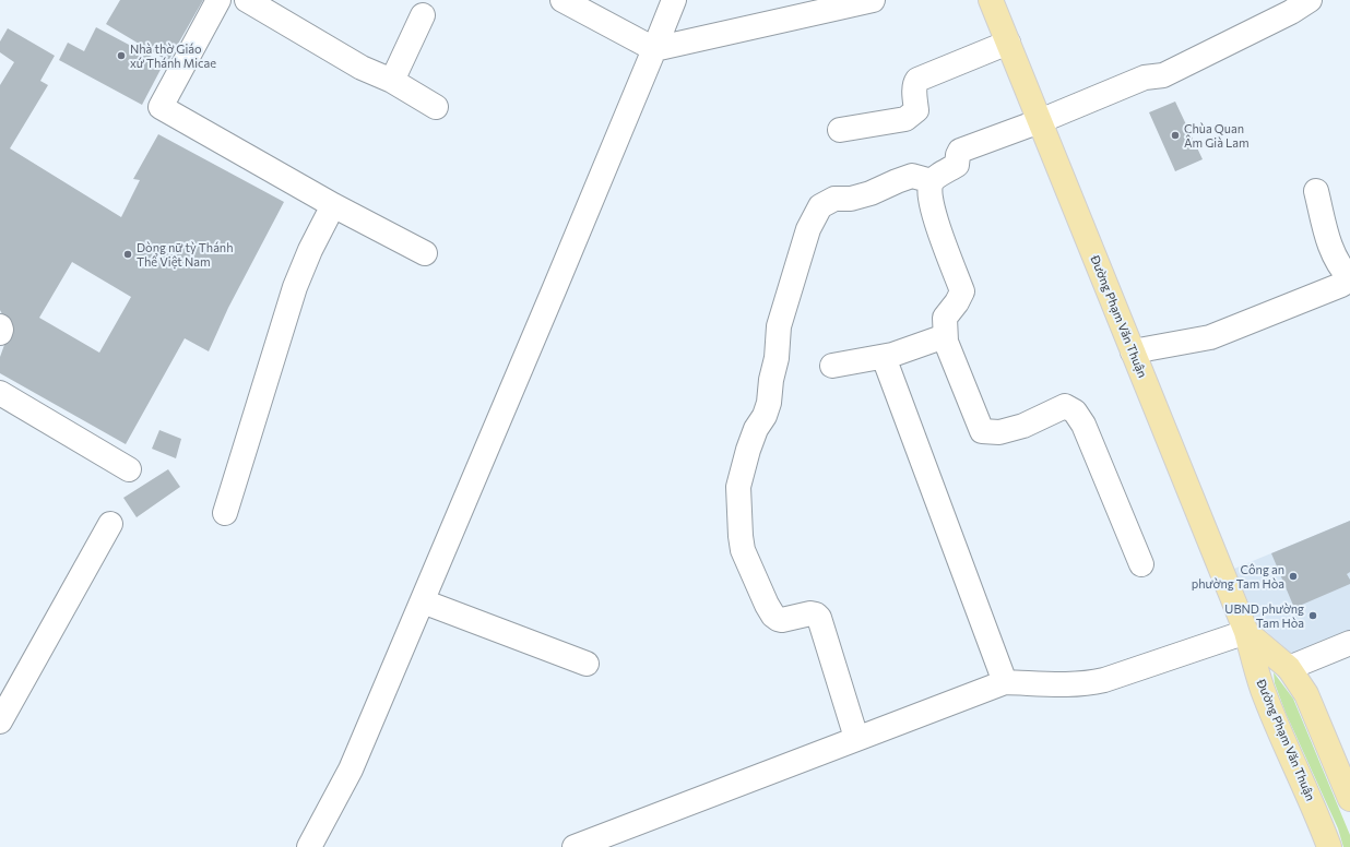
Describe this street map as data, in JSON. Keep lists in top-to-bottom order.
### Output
{
  "streets": {
    "main road": ["Đường Phạm Văn Thuận"]
  },
  "places": [
    "Nhà thờ Giáo xứ Thánh Micae",
    "Chùa Quan Âm Già Lam",
    "Dòng nữ tỳ Thánh Thể Việt Nam",
    "Công an phường Tam Hòa",
    "UBND phường Tam Hòa"
  ]
}
